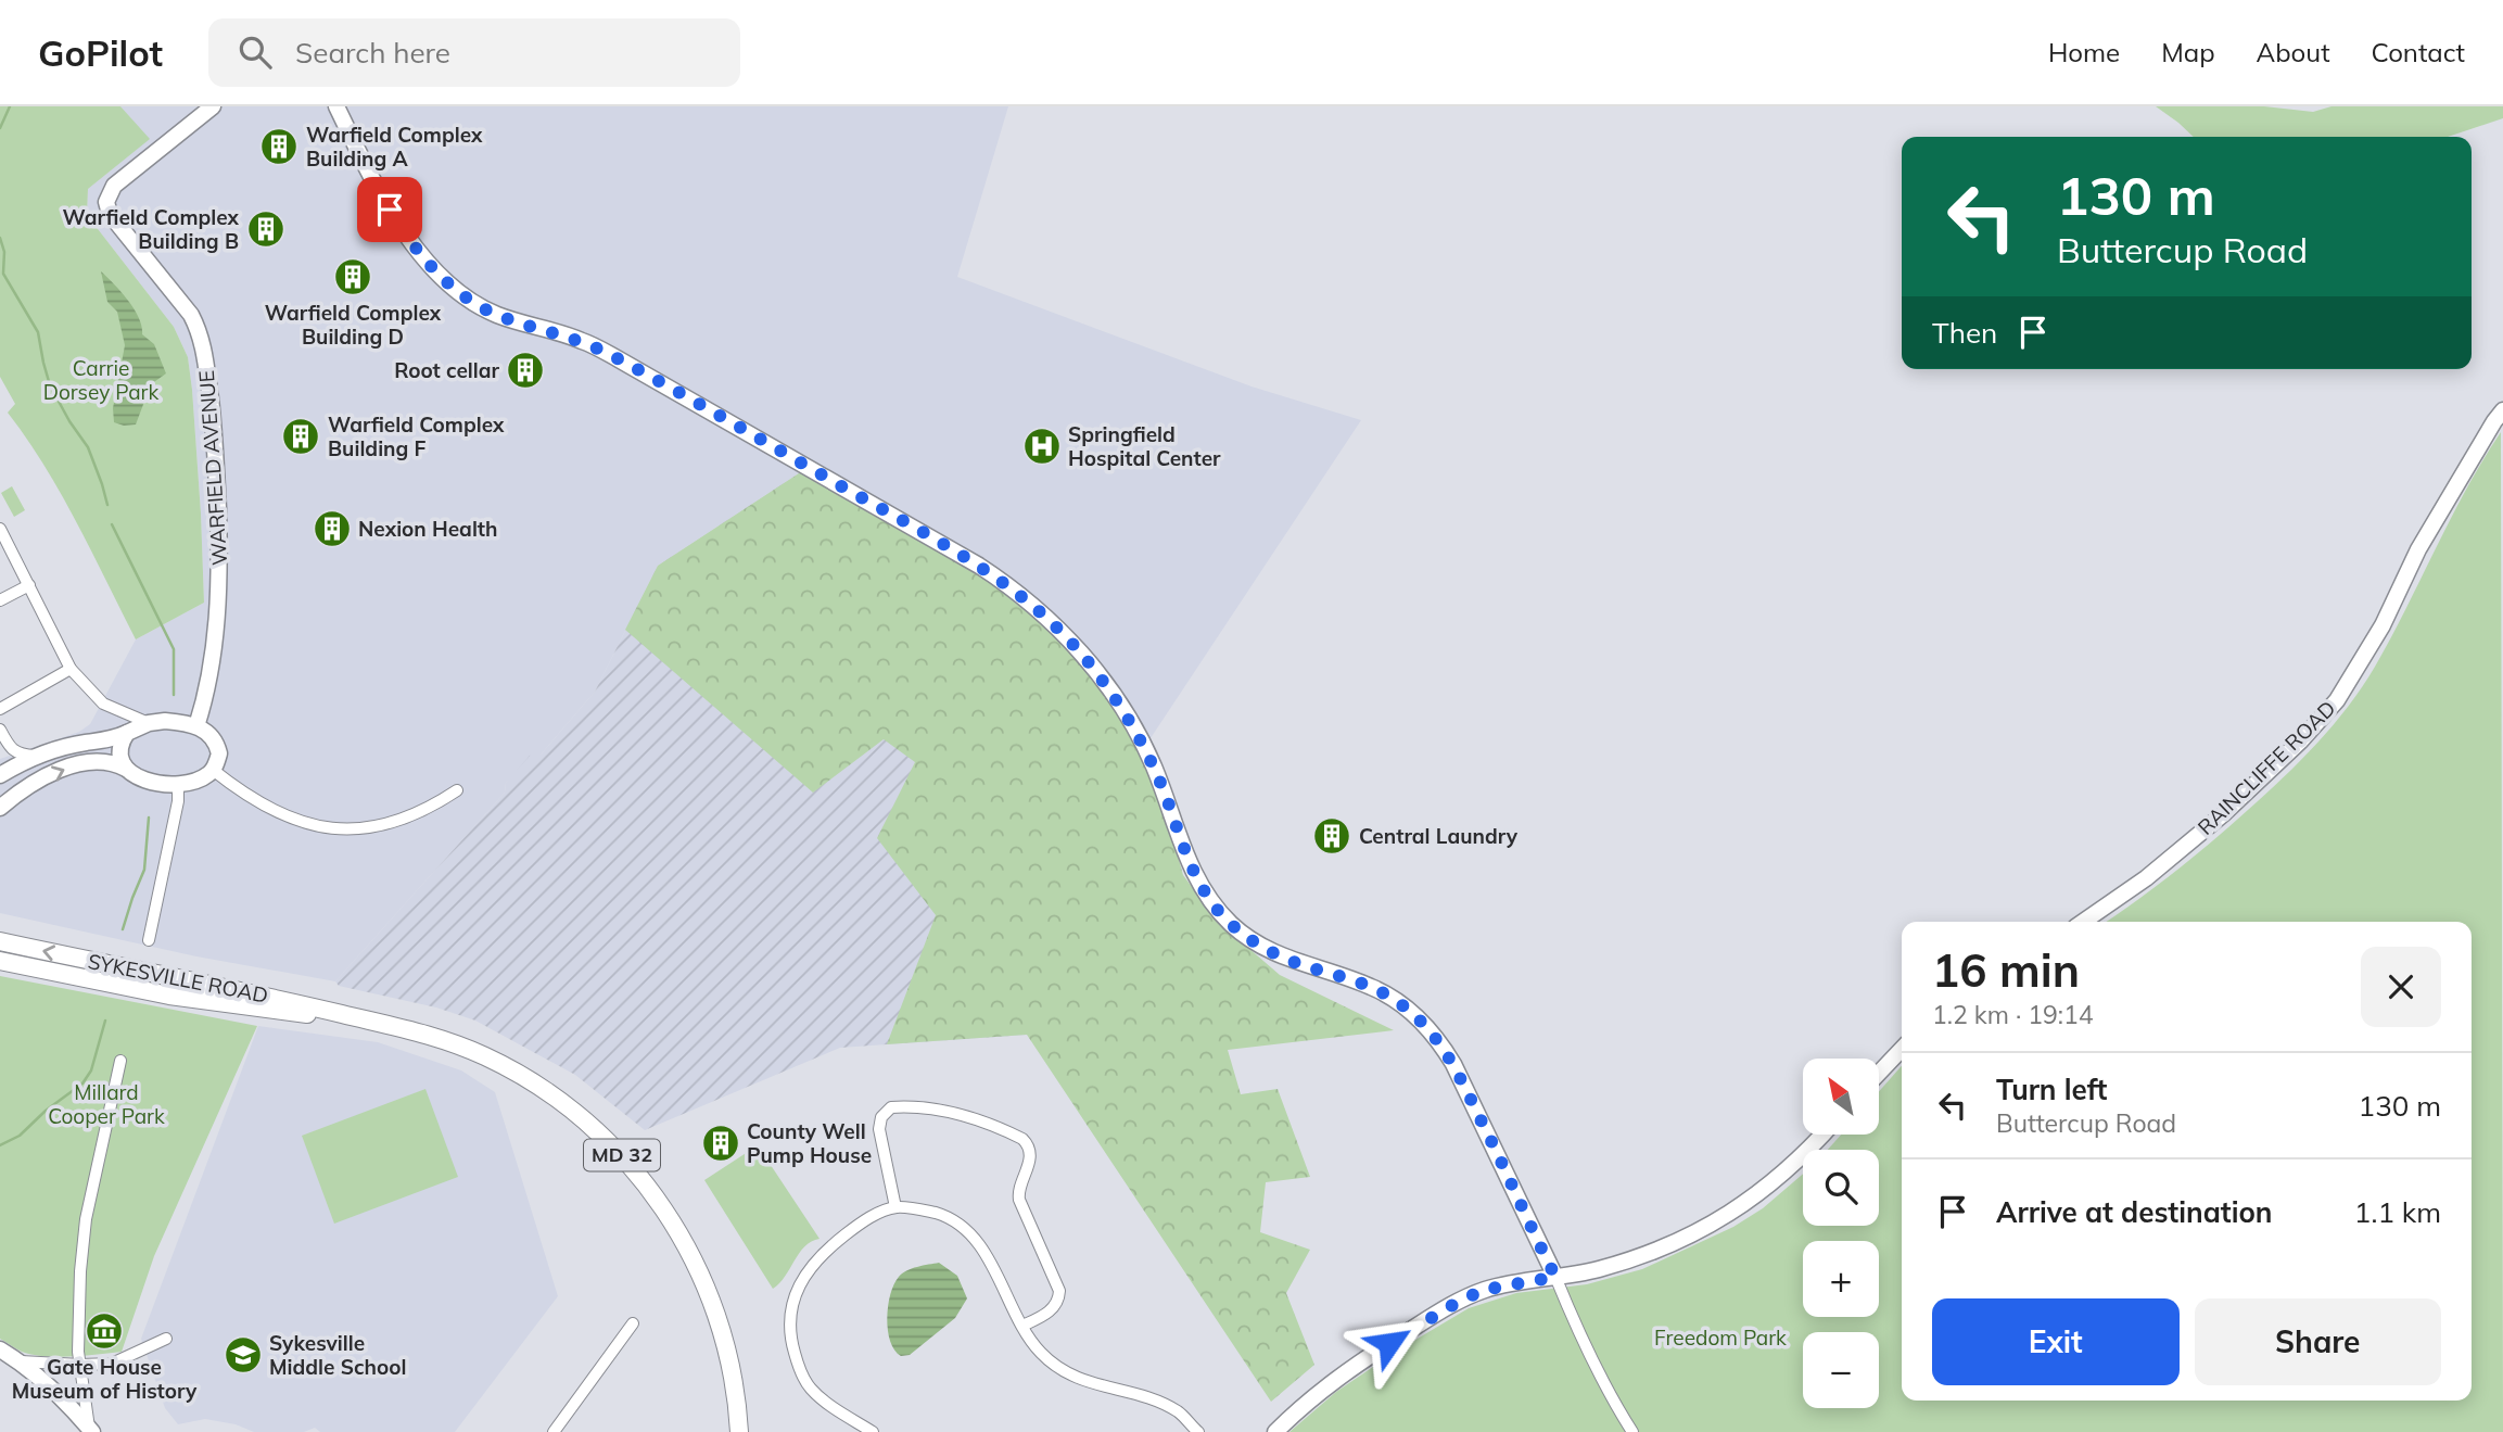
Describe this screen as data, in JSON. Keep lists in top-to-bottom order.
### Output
{
  "streets": {
    "main road": ["SYKESVILLE ROAD", "MD 32"],
    "street": ["WARFIELD AVENUE", "RAINCLIFFE ROAD"]
  },
  "parks": ["Carrie Dorsey Park", "Millard Cooper Park", "Freedom Park"],
  "places": {
    "building": [
      "Warfield Complex Building A",
      "Warfield Complex Building B",
      "Warfield Complex Building D",
      "Root cellar",
      "Warfield Complex Building F",
      "Nexion Health",
      "Central Laundry",
      "County Well Pump House"
    ],
    "hospital": ["Springfield Hospital Center"],
    "museum": ["Gate House Museum of History"],
    "school or university": ["Sykesville Middle School"]
  },
  "north": "top left",
  "page": {
    "header": "GoPilot",
    "search": "Search here",
    "nav": [
      "Home",
      "Map",
      "About",
      "Contact"
    ],
    "turn": ["130 m", "Buttercup Road"],
    "then": "Then",
    "heading": ["16 min", "1.2 km · 19:14"],
    "list": [
      {
        "name": "Turn left",
        "note": "Buttercup Road",
        "value": "130 m"
      },
      {
        "name": "Arrive at destination",
        "value": "1.1 km"
      }
    ],
    "map_buttons": ["+", "−"],
    "buttons": ["Exit", "Share"]
  }
}
